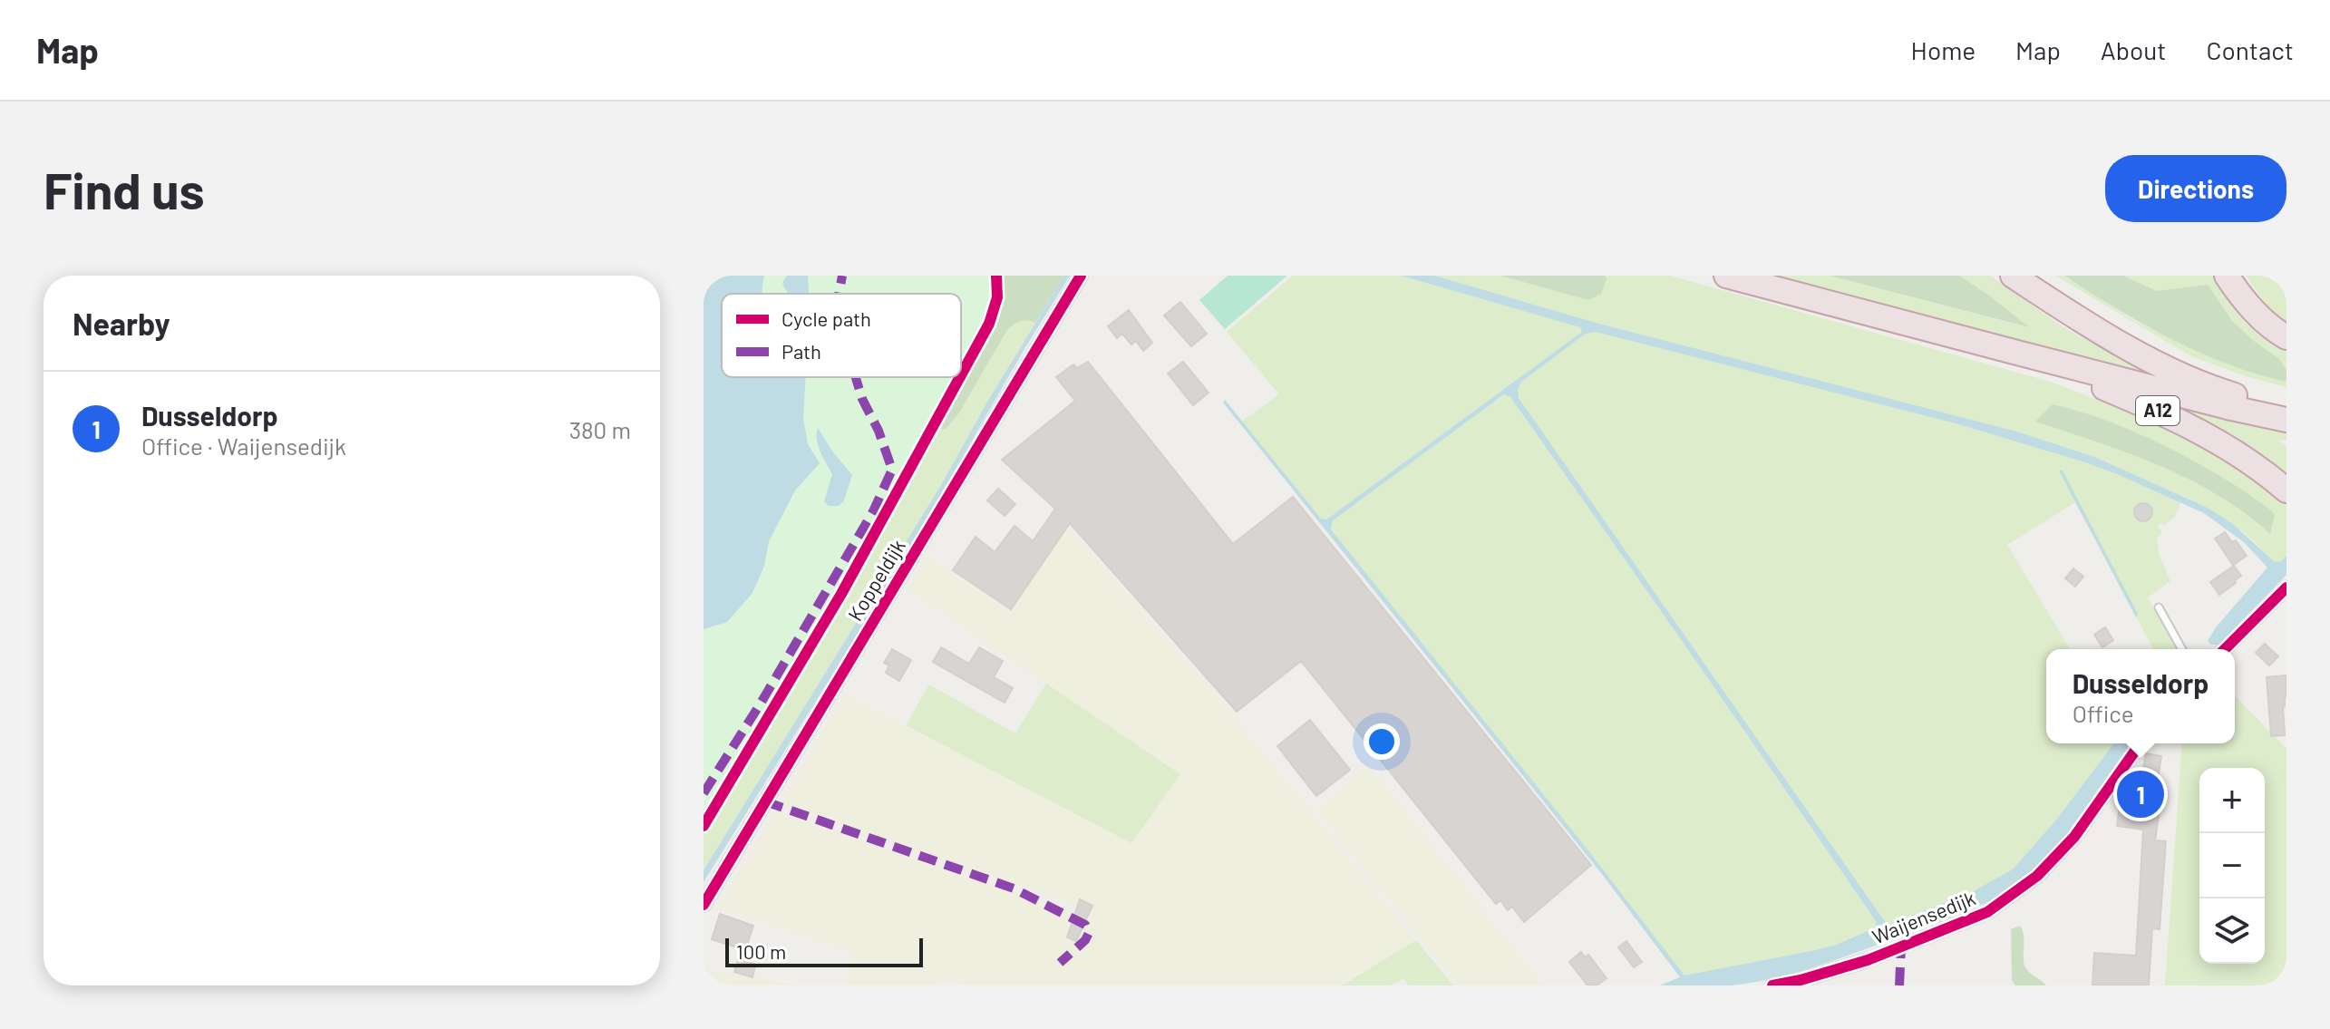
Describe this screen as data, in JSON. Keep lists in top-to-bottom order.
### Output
{
  "streets": {
    "highway": ["A12"],
    "street": ["Koppeldijk", "Waijensedijk"]
  },
  "legend": ["Cycle path", "Path"],
  "scale_bar": "100 m",
  "page": {
    "header": "Map",
    "nav": [
      "Home",
      "Map",
      "About",
      "Contact"
    ],
    "buttons": "Directions",
    "title": "Find us",
    "heading": "Nearby",
    "list": [
      {
        "mark": "1",
        "name": "Dusseldorp",
        "note": "Office · Waijensedijk",
        "value": "380 m"
      }
    ],
    "popup": ["Dusseldorp", "Office"],
    "pins": "1",
    "map_buttons": ["+", "−"],
    "scale": "100 m"
  }
}
